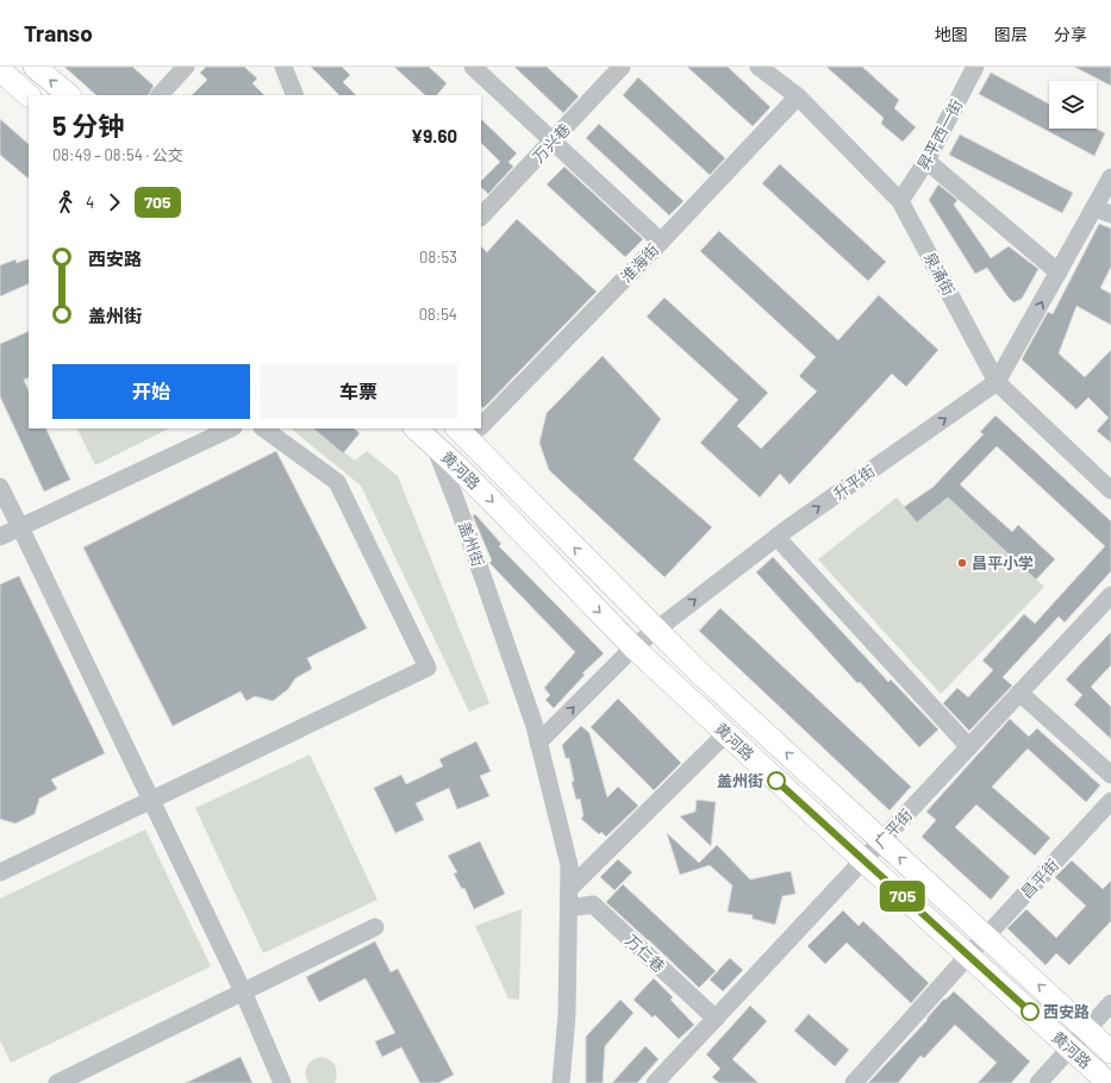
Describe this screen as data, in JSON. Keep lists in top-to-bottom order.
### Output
{
  "streets": {
    "main road": ["黄河路"],
    "street": [
      "昇平西一街",
      "万兴巷",
      "淮海街",
      "泉涌街",
      "升平街",
      "盖州街",
      "广平街",
      "昌平街",
      "万仁巷"
    ]
  },
  "crossings": [
    ["昇平西一街", "泉涌街"],
    ["淮海街", "泉涌街"],
    ["泉涌街", "升平街"],
    ["黄河路", "升平街"],
    ["黄河路", "盖州街"],
    ["黄河路", "广平街"],
    ["黄河路", "昌平街"],
    ["升平街", "盖州街"],
    ["盖州街", "万仁巷"],
    ["广平街", "万仁巷"]
  ],
  "one_way": ["升平街"],
  "places": ["昌平小学", "盖州街", "西安路"],
  "lines": ["bus line 705"],
  "page": {
    "header": "Transo",
    "nav": ["地图", "图层", "分享"],
    "on_map": "705",
    "heading": ["5 分钟", "08:49 – 08:54 · 公交", "¥9.60"],
    "legs": ["4", "705"],
    "list": [
      {
        "name": "西安路",
        "value": "08:53"
      },
      {
        "name": "盖州街",
        "value": "08:54"
      }
    ],
    "buttons": ["开始", "车票"]
  }
}
